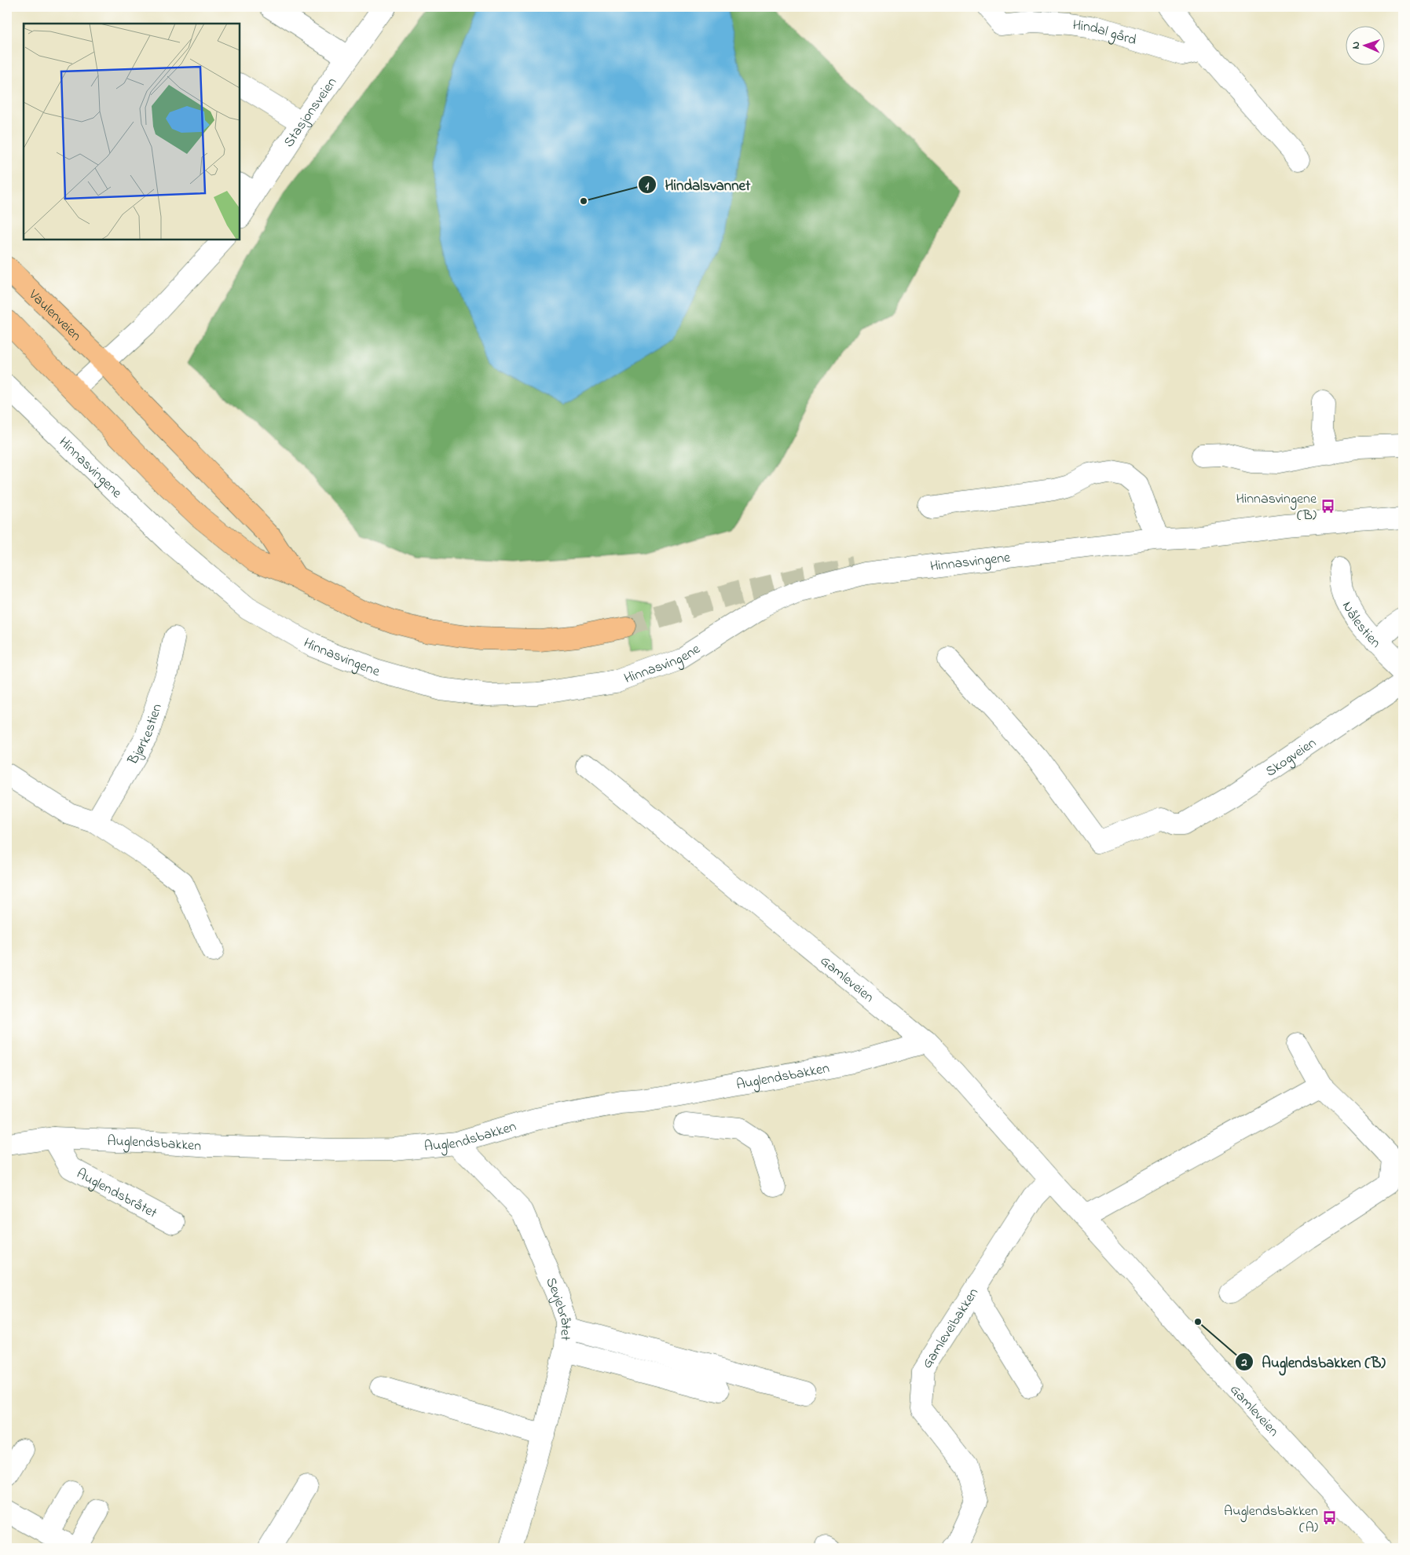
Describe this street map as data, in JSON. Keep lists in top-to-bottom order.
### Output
{
  "streets": {
    "main road": ["Vaulenveien"],
    "street": [
      "Hindal gård",
      "Stasjonsveien",
      "Hinnasvingene",
      "Nålestien",
      "Bjørkestien",
      "Skogveien",
      "Gamleveien",
      "Auglendsbakken",
      "Auglendsbråtet",
      "Sevjebråtet",
      "Gamleveibakken"
    ]
  },
  "crossings": [
    ["Gamleveien", "Auglendsbakken"],
    ["Gamleveien", "Gamleveibakken"],
    ["Auglendsbakken", "Auglendsbråtet"],
    ["Auglendsbakken", "Sevjebråtet"]
  ],
  "places": {
    "other": ["Hindalsvannet", "Auglendsbakken (B)"],
    "bus stop": ["Hinnasvingene (B)", "Auglendsbakken (A)"]
  },
  "north": "left"
}
